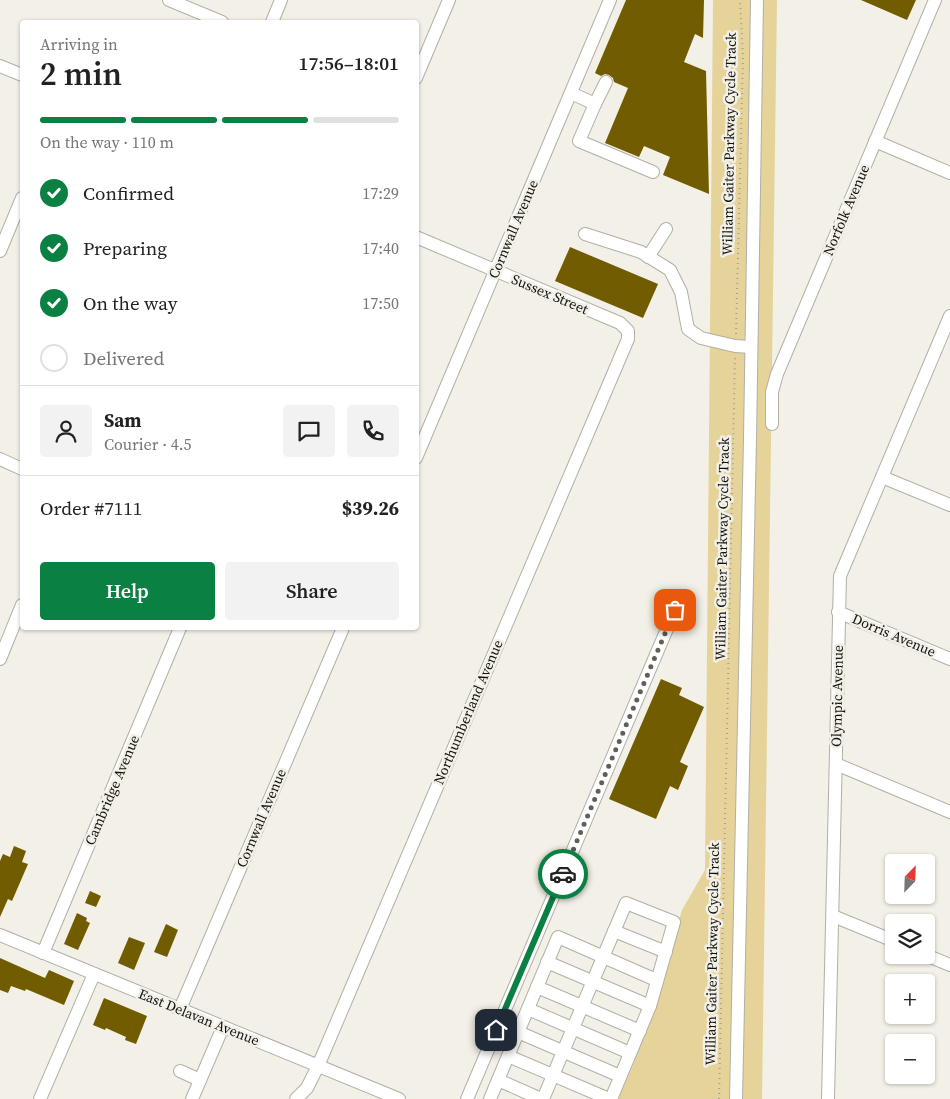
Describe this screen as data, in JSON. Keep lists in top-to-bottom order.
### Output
{
  "streets": {
    "street": [
      "Norfolk Avenue",
      "Cornwall Avenue",
      "Sussex Street",
      "Dorris Avenue",
      "Olympic Avenue",
      "Northumberland Avenue",
      "Cambridge Avenue",
      "East Delavan Avenue"
    ],
    "path": ["William Gaiter Parkway Cycle Track"]
  },
  "crossings": [
    ["Cornwall Avenue", "Sussex Street"],
    ["Cornwall Avenue", "East Delavan Avenue"],
    ["Sussex Street", "Northumberland Avenue"],
    ["Dorris Avenue", "Olympic Avenue"],
    ["Northumberland Avenue", "East Delavan Avenue"],
    ["Cambridge Avenue", "East Delavan Avenue"]
  ],
  "north": "top right",
  "page": {
    "heading": ["2 min", "Arriving in", "17:56–18:01"],
    "panel": [
      "Sam",
      "Courier · 4.5",
      "Order #7111",
      "$39.26"
    ],
    "bar": "On the way · 110 m",
    "list": [
      ["Confirmed", "17:29"],
      ["Preparing", "17:40"],
      ["On the way", "17:50"],
      "Delivered"
    ],
    "buttons": ["Help", "Share"],
    "map_buttons": ["+", "−"]
  }
}
